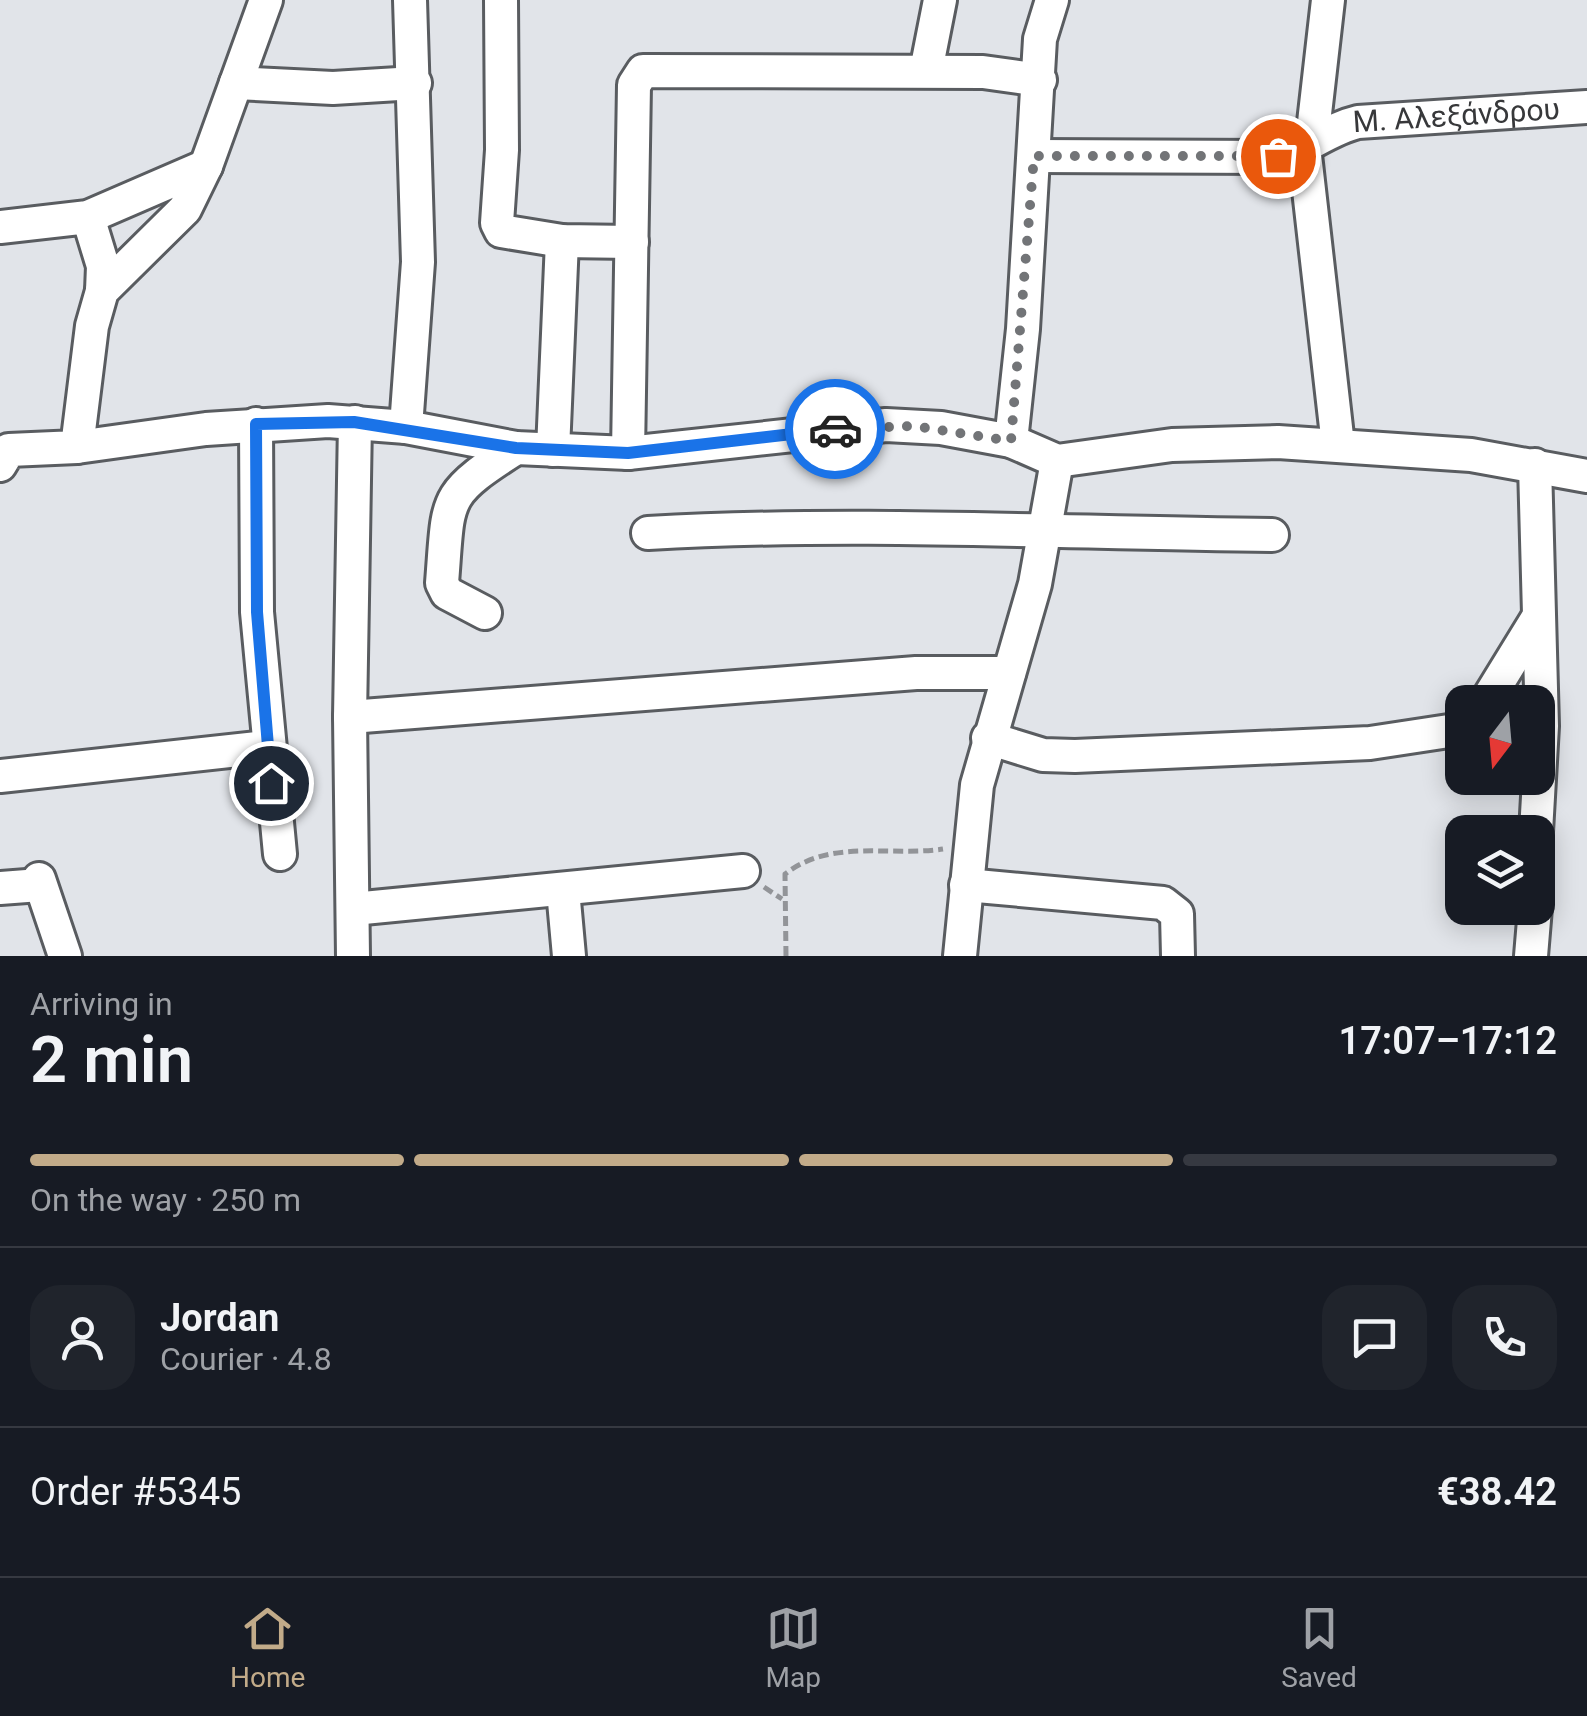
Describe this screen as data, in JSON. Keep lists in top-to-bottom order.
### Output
{
  "streets": {
    "street": ["Μ. Αλεξάνδρου"]
  },
  "north": "bottom",
  "page": {
    "heading": ["2 min", "Arriving in", "17:07–17:12"],
    "panel": [
      "Jordan",
      "Courier · 4.8",
      "Order #5345",
      "€38.42"
    ],
    "bar": "On the way · 250 m",
    "tabs": ["Home", "Map", "Saved"]
  }
}
